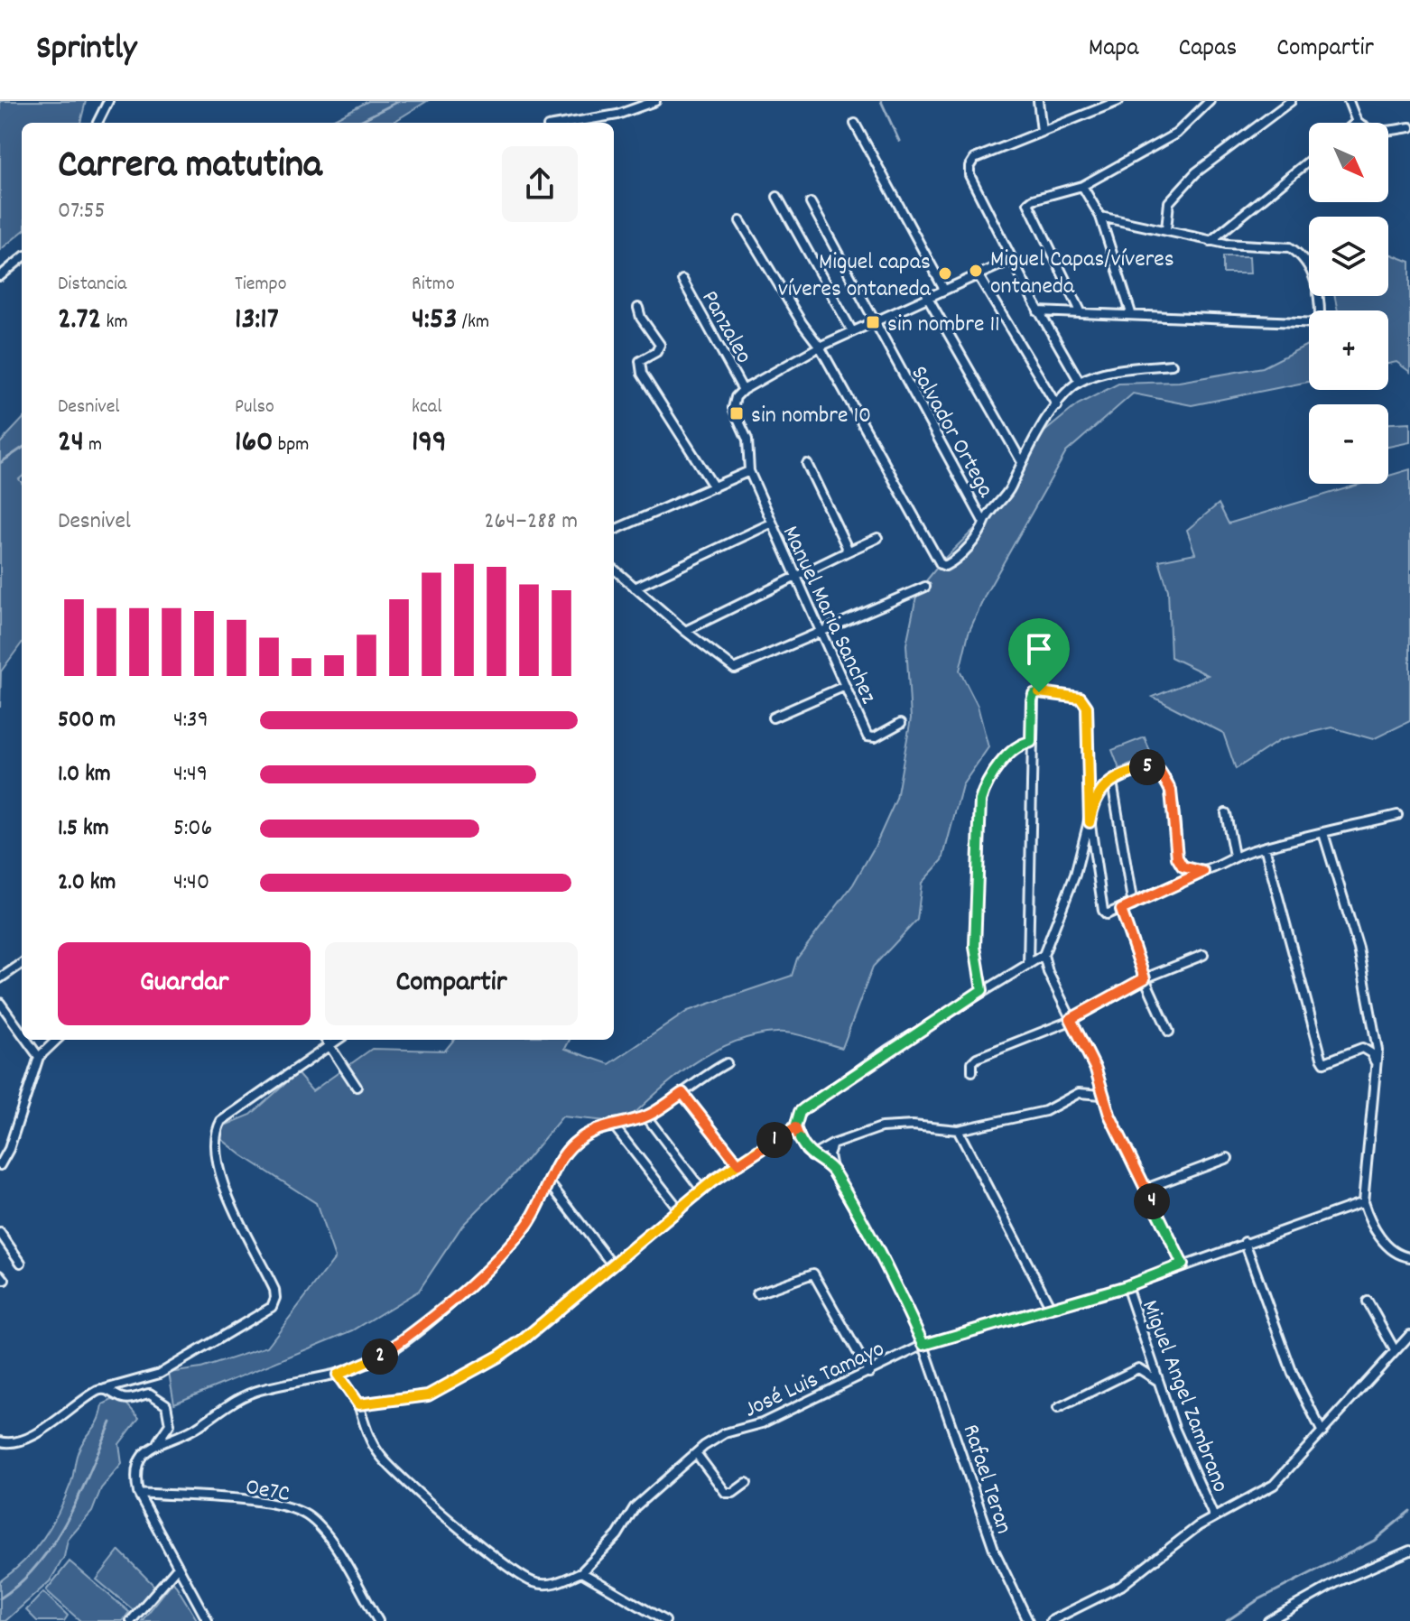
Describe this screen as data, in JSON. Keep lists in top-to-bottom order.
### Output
{
  "streets": {
    "street": [
      "Panzaleo",
      "Salvador Ortega",
      "Manuel Maria Sanchez",
      "José Luis Tamayo",
      "Miguel Angel Zambrano",
      "Rafael Teran",
      "Oe7C"
    ]
  },
  "crossings": [
    ["Panzaleo", "Manuel Maria Sanchez"],
    ["José Luis Tamayo", "Miguel Angel Zambrano"],
    ["José Luis Tamayo", "Rafael Teran"]
  ],
  "places": {
    "other": ["Miguel Capas/víveres ontaneda", "Miguel capas víveres ontaneda"],
    "transit": ["sin nombre 11", "sin nombre 10"]
  },
  "north": "bottom right",
  "page": {
    "header": "Sprintly",
    "nav": ["Mapa", "Capas", "Compartir"],
    "map_buttons": ["+", "−"],
    "heading": ["Carrera matutina", "07:55"],
    "stats": [
      ["Distancia", "2.72 km"],
      ["Tiempo", "13:17"],
      ["Ritmo", "4:53 /km"],
      ["Desnivel", "24 m"],
      ["Pulso", "160 bpm"],
      ["kcal", "199"]
    ],
    "chart": ["Desnivel", "264–288 m"],
    "list": [
      {
        "name": "500 m",
        "note": "4:39"
      },
      {
        "name": "1.0 km",
        "note": "4:49"
      },
      {
        "name": "1.5 km",
        "note": "5:06"
      },
      {
        "name": "2.0 km",
        "note": "4:40"
      }
    ],
    "pins": [
      "5",
      "1",
      "4",
      "2"
    ],
    "buttons": ["Guardar", "Compartir"]
  }
}
